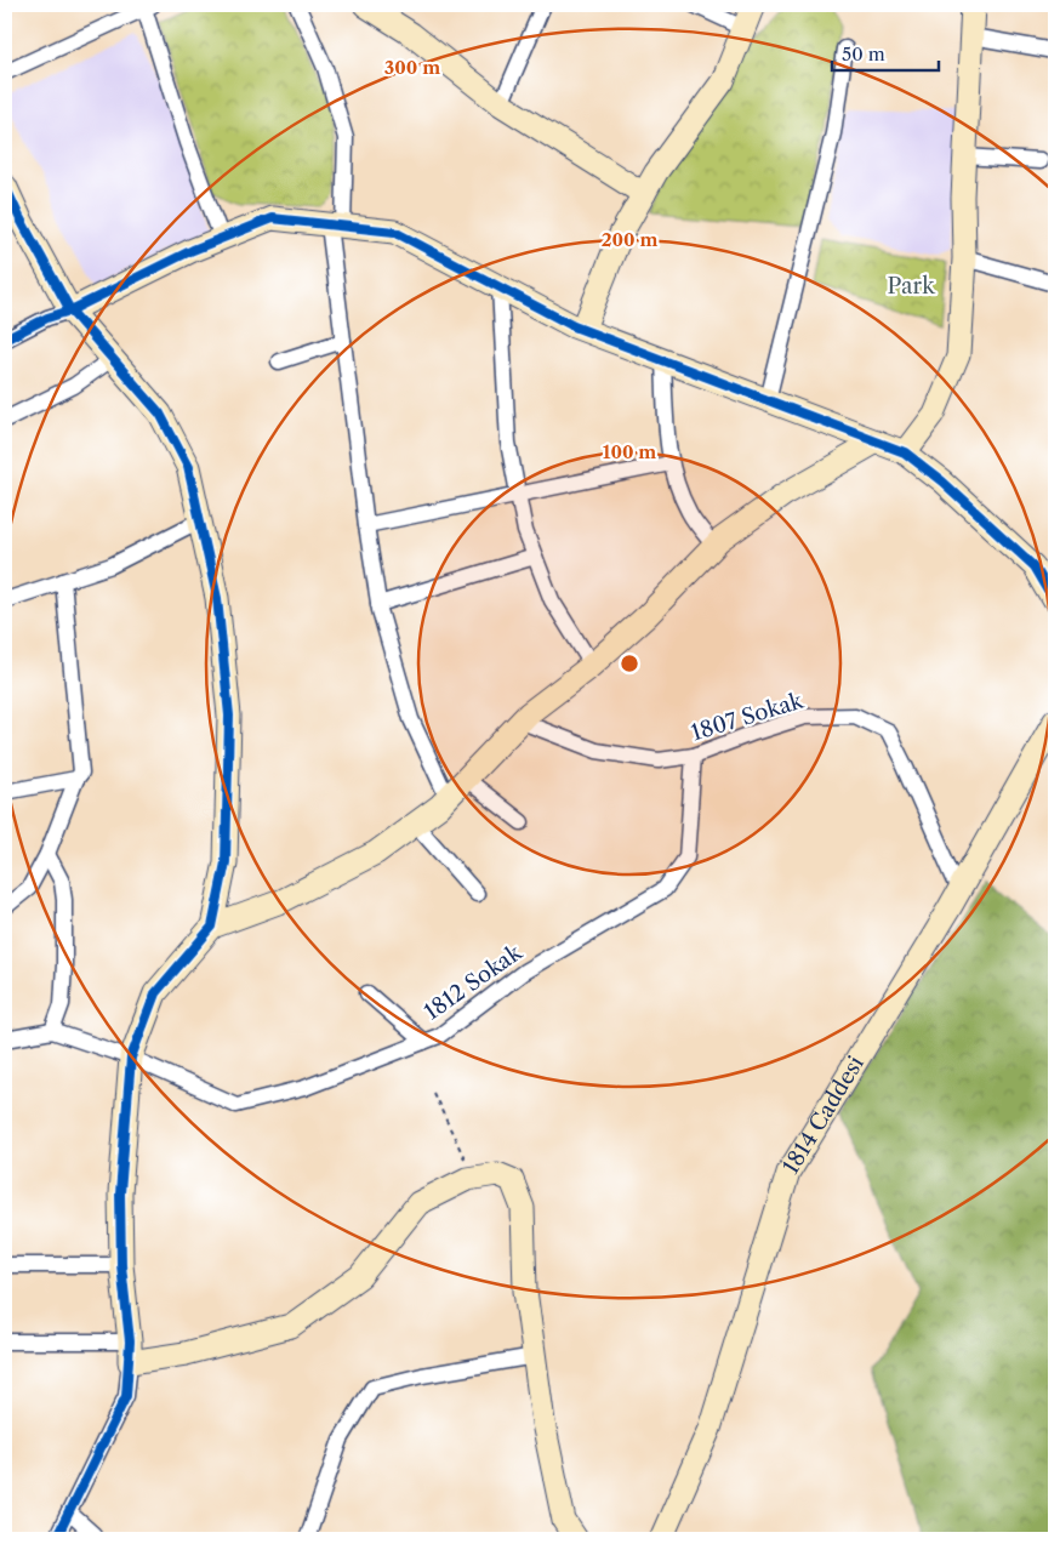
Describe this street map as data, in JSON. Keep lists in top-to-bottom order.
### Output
{
  "streets": {
    "street": ["1807 Sokak", "1812 Sokak", "1814 Caddesi"]
  },
  "crossings": [
    ["1807 Sokak", "1812 Sokak"],
    ["1807 Sokak", "1814 Caddesi"]
  ],
  "parks": ["Park"],
  "scale_bar": "50 m",
  "rings": ["300 m", "200 m", "100 m"]
}
